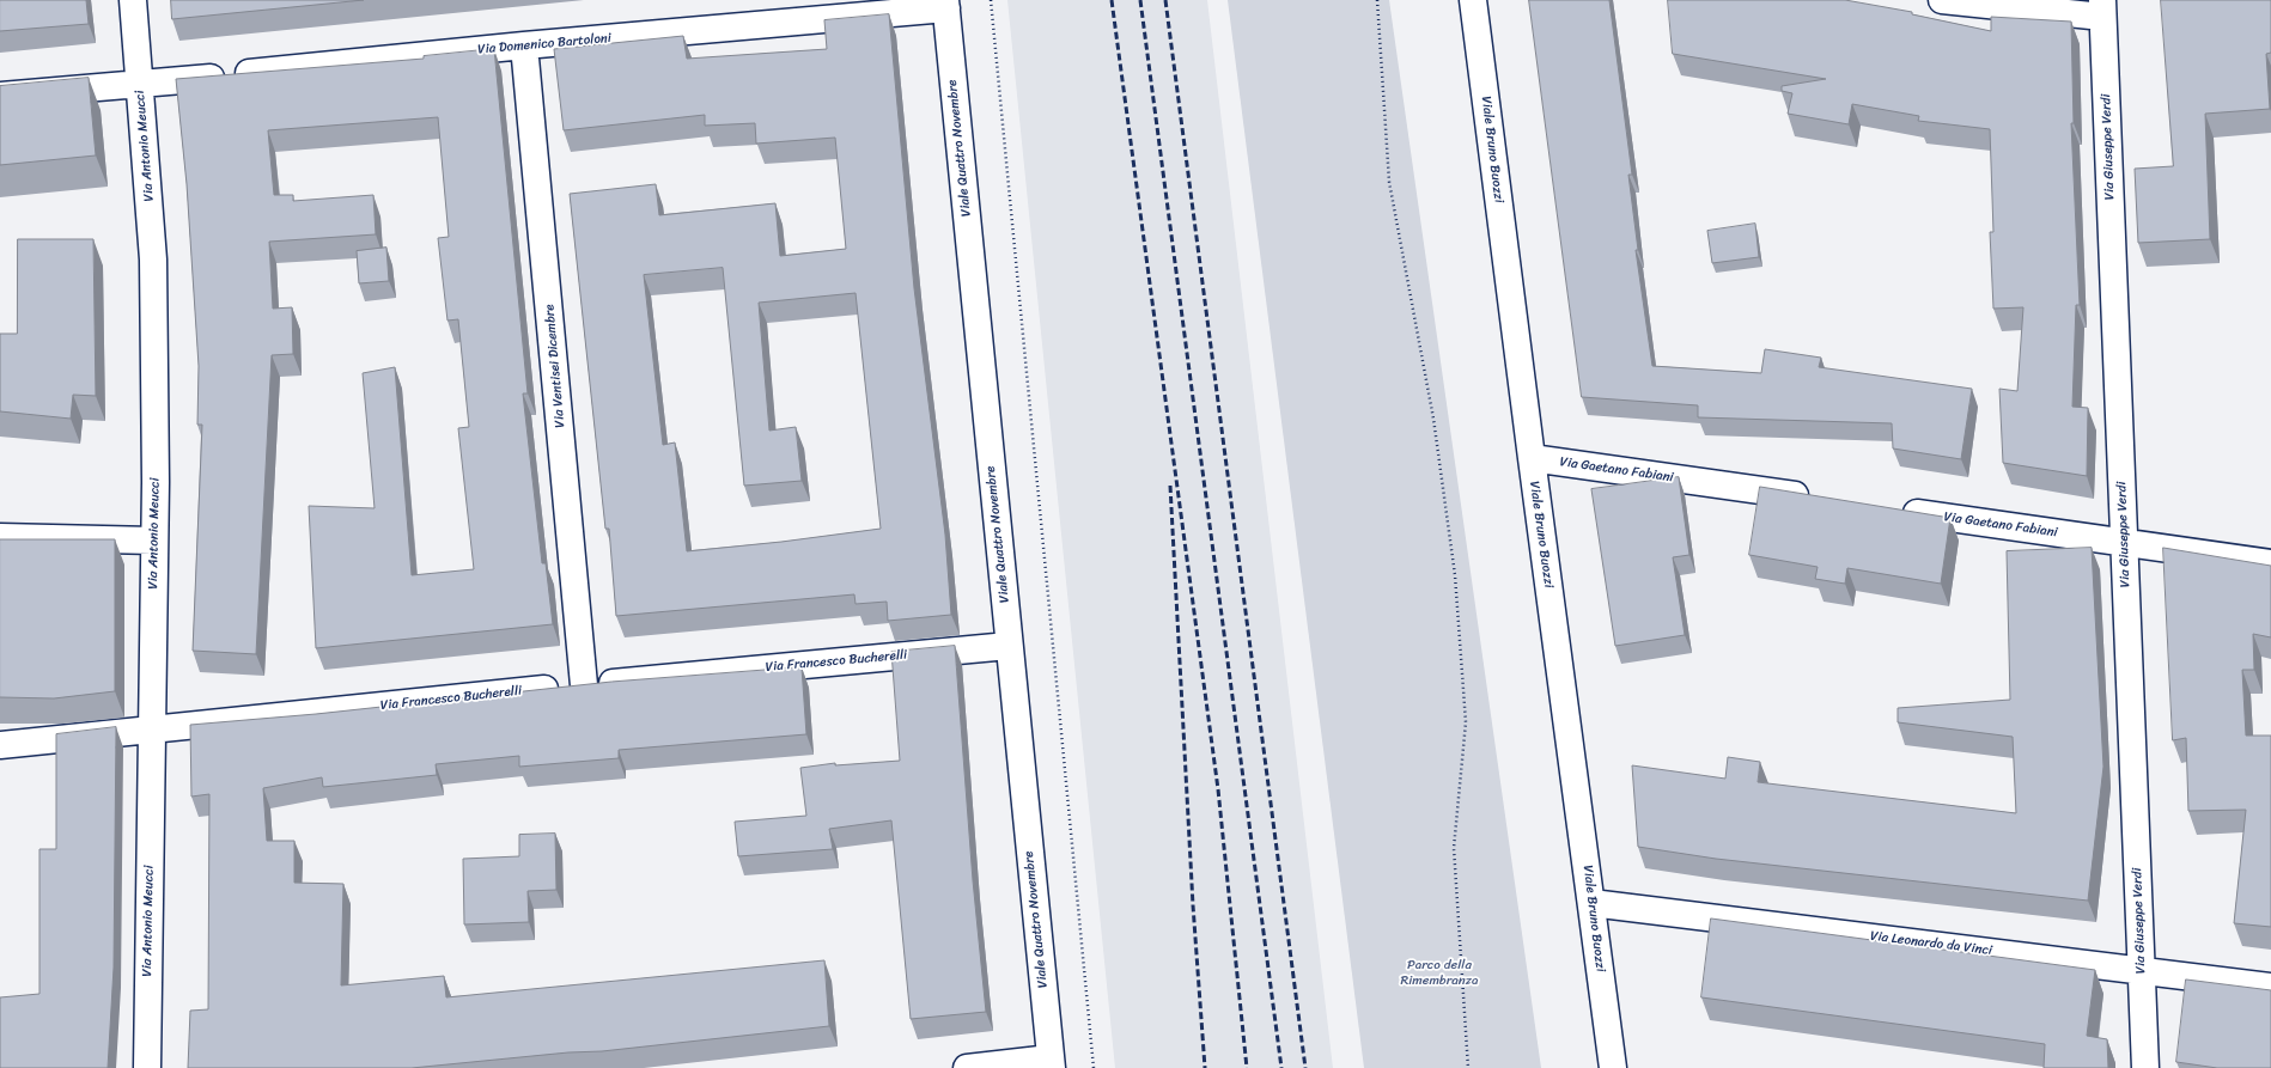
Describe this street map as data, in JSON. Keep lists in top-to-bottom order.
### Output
{
  "streets": {
    "street": [
      "Via Domenico Bartoloni",
      "Via Antonio Meucci",
      "Via Giuseppe Verdi",
      "Viale Quattro Novembre",
      "Viale Bruno Buozzi",
      "Via Ventisei Dicembre",
      "Via Gaetano Fabiani",
      "Via Francesco Bucherelli",
      "Via Leonardo da Vinci"
    ]
  },
  "crossings": [
    ["Via Domenico Bartoloni", "Via Antonio Meucci"],
    ["Via Domenico Bartoloni", "Viale Quattro Novembre"],
    ["Via Domenico Bartoloni", "Via Ventisei Dicembre"],
    ["Via Antonio Meucci", "Via Francesco Bucherelli"],
    ["Via Giuseppe Verdi", "Via Gaetano Fabiani"],
    ["Via Giuseppe Verdi", "Via Leonardo da Vinci"],
    ["Viale Quattro Novembre", "Via Francesco Bucherelli"],
    ["Viale Bruno Buozzi", "Via Gaetano Fabiani"],
    ["Viale Bruno Buozzi", "Via Leonardo da Vinci"],
    ["Via Ventisei Dicembre", "Via Francesco Bucherelli"]
  ],
  "parks": ["Parco della Rimembranza"]
}
